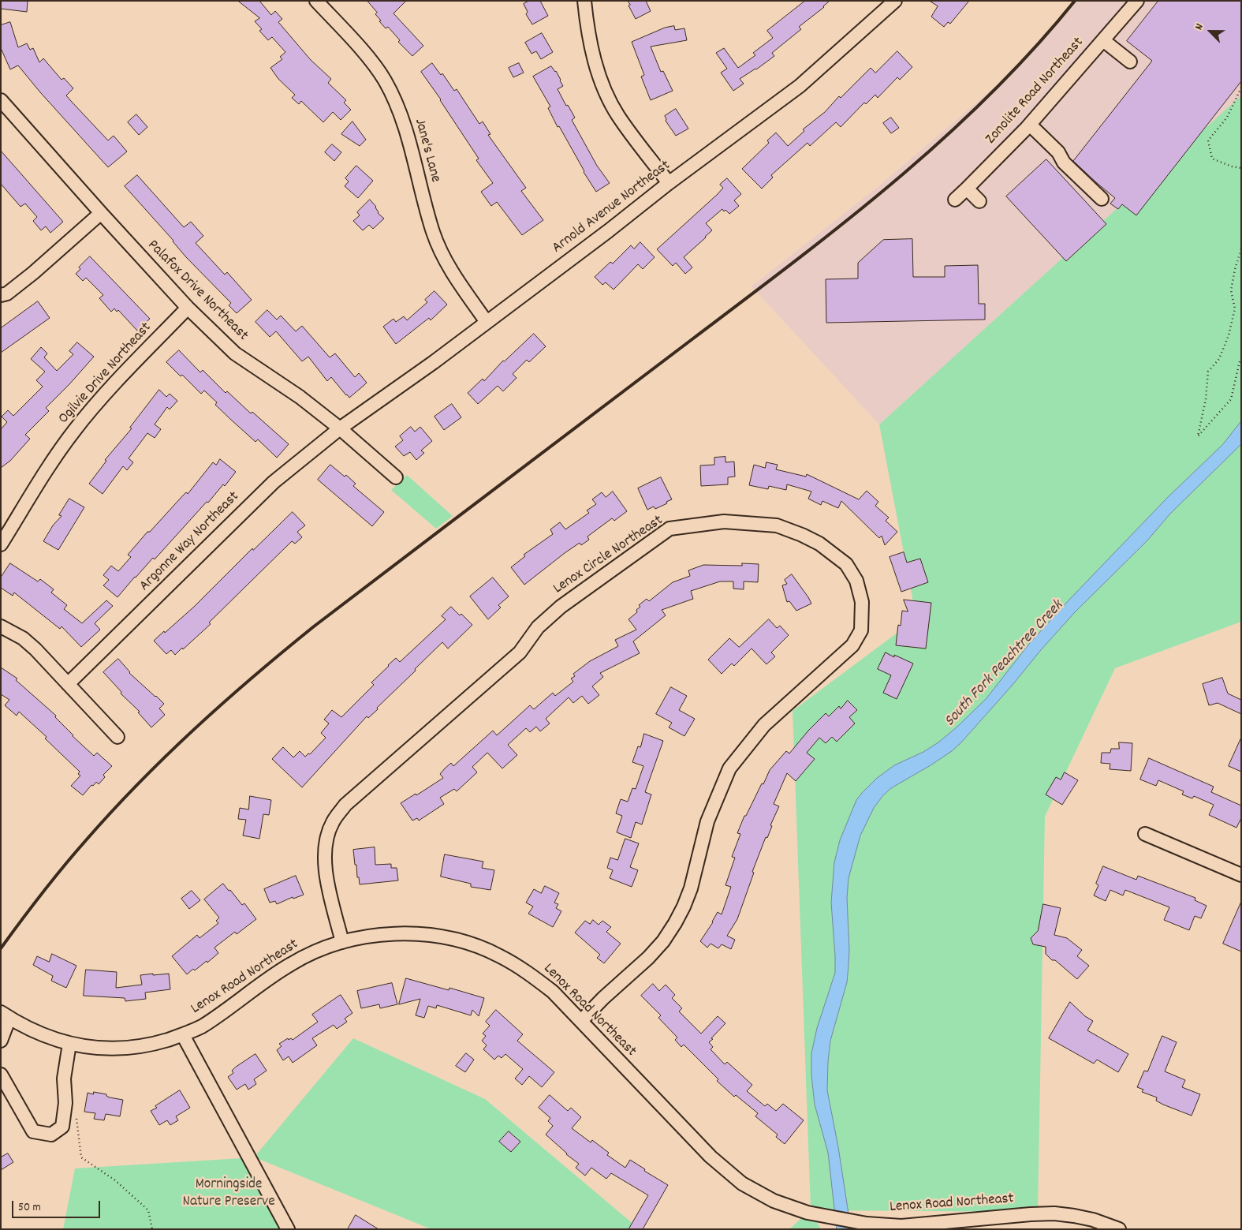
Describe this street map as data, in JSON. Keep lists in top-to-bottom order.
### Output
{
  "streets": {
    "street": [
      "Zonolite Road Northeast",
      "Jane's Lane",
      "Arnold Avenue Northeast",
      "Palafox Drive Northeast",
      "Ogilvie Drive Northeast",
      "Argonne Way Northeast",
      "Lenox Circle Northeast",
      "Lenox Road Northeast"
    ]
  },
  "crossings": [
    ["Jane's Lane", "Arnold Avenue Northeast"],
    ["Arnold Avenue Northeast", "Palafox Drive Northeast"],
    ["Arnold Avenue Northeast", "Argonne Way Northeast"],
    ["Palafox Drive Northeast", "Ogilvie Drive Northeast"],
    ["Palafox Drive Northeast", "Argonne Way Northeast"],
    ["Lenox Circle Northeast", "Lenox Road Northeast"]
  ],
  "water": ["South Fork Peachtree Creek"],
  "parks": ["Morningside Nature Preserve"],
  "scale_bar": "50 m",
  "north": "top left"
}
